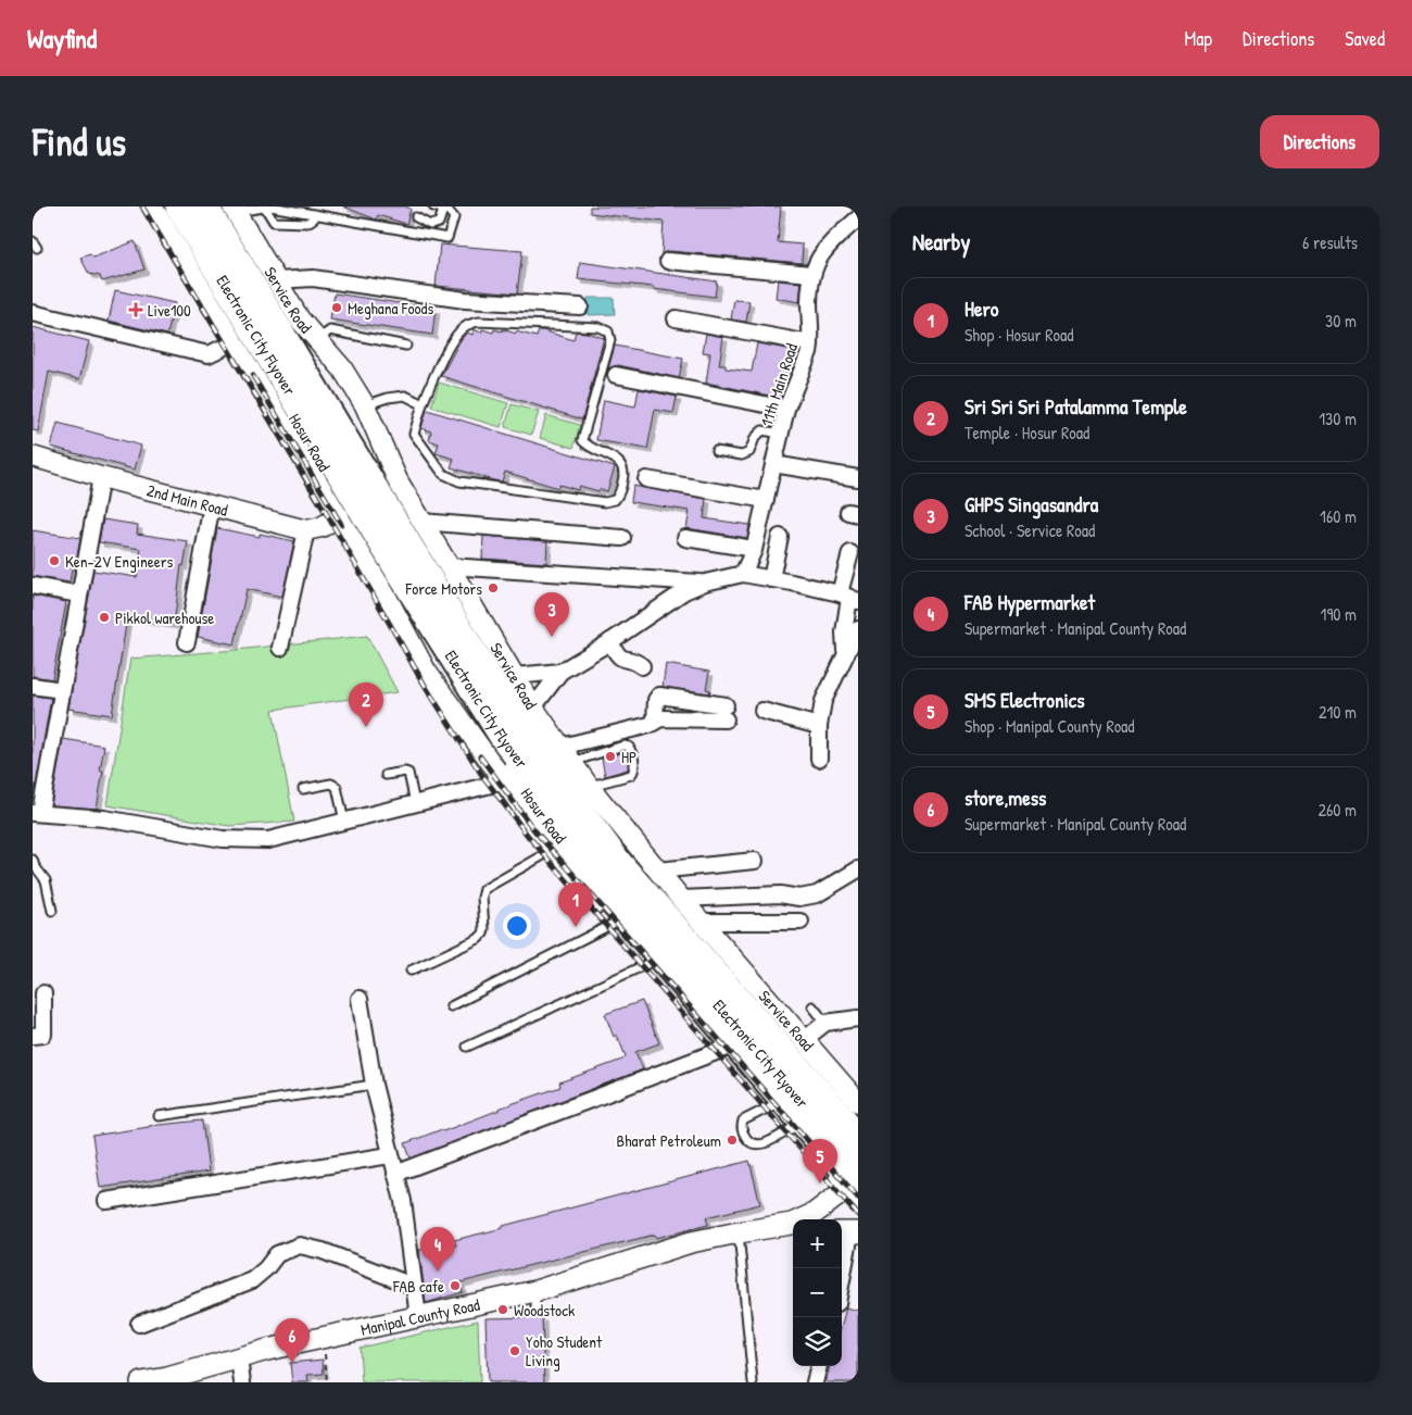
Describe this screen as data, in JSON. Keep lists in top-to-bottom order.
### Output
{
  "streets": {
    "highway": ["Electronic City Flyover", "Hosur Road"],
    "main road": ["Manipal County Road"],
    "street": ["Service Road", "11th Main Road", "2nd Main Road"]
  },
  "crossings": [
    ["Service Road", "Hosur Road"],
    ["Electronic City Flyover", "Hosur Road"],
    ["Electronic City Flyover", "Manipal County Road"],
    ["Hosur Road", "Manipal County Road"]
  ],
  "places": {
    "other": [
      "Meghana Foods",
      "Ken-2V Engineers",
      "Force Motors",
      "Pikkol warehouse",
      "HP",
      "Bharat Petroleum",
      "FAB cafe",
      "Woodstock",
      "Yoho Student Living"
    ],
    "health": ["Live100"]
  },
  "page": {
    "header": "Wayfind",
    "nav": ["Map", "Directions", "Saved"],
    "buttons": "Directions",
    "title": "Find us",
    "heading": ["Nearby", "6 results"],
    "list": [
      {
        "mark": "1",
        "name": "Hero",
        "note": "Shop · Hosur Road",
        "value": "30 m"
      },
      {
        "mark": "2",
        "name": "Sri Sri Sri Patalamma Temple",
        "note": "Temple · Hosur Road",
        "value": "130 m"
      },
      {
        "mark": "3",
        "name": "GHPS Singasandra",
        "note": "School · Service Road",
        "value": "160 m"
      },
      {
        "mark": "4",
        "name": "FAB Hypermarket",
        "note": "Supermarket · Manipal County Road",
        "value": "190 m"
      },
      {
        "mark": "5",
        "name": "SMS Electronics",
        "note": "Shop · Manipal County Road",
        "value": "210 m"
      },
      {
        "mark": "6",
        "name": "store,mess",
        "note": "Supermarket · Manipal County Road",
        "value": "260 m"
      }
    ],
    "pins": [
      "3",
      "2",
      "1",
      "5",
      "4",
      "6"
    ],
    "map_buttons": ["+", "−"]
  }
}
